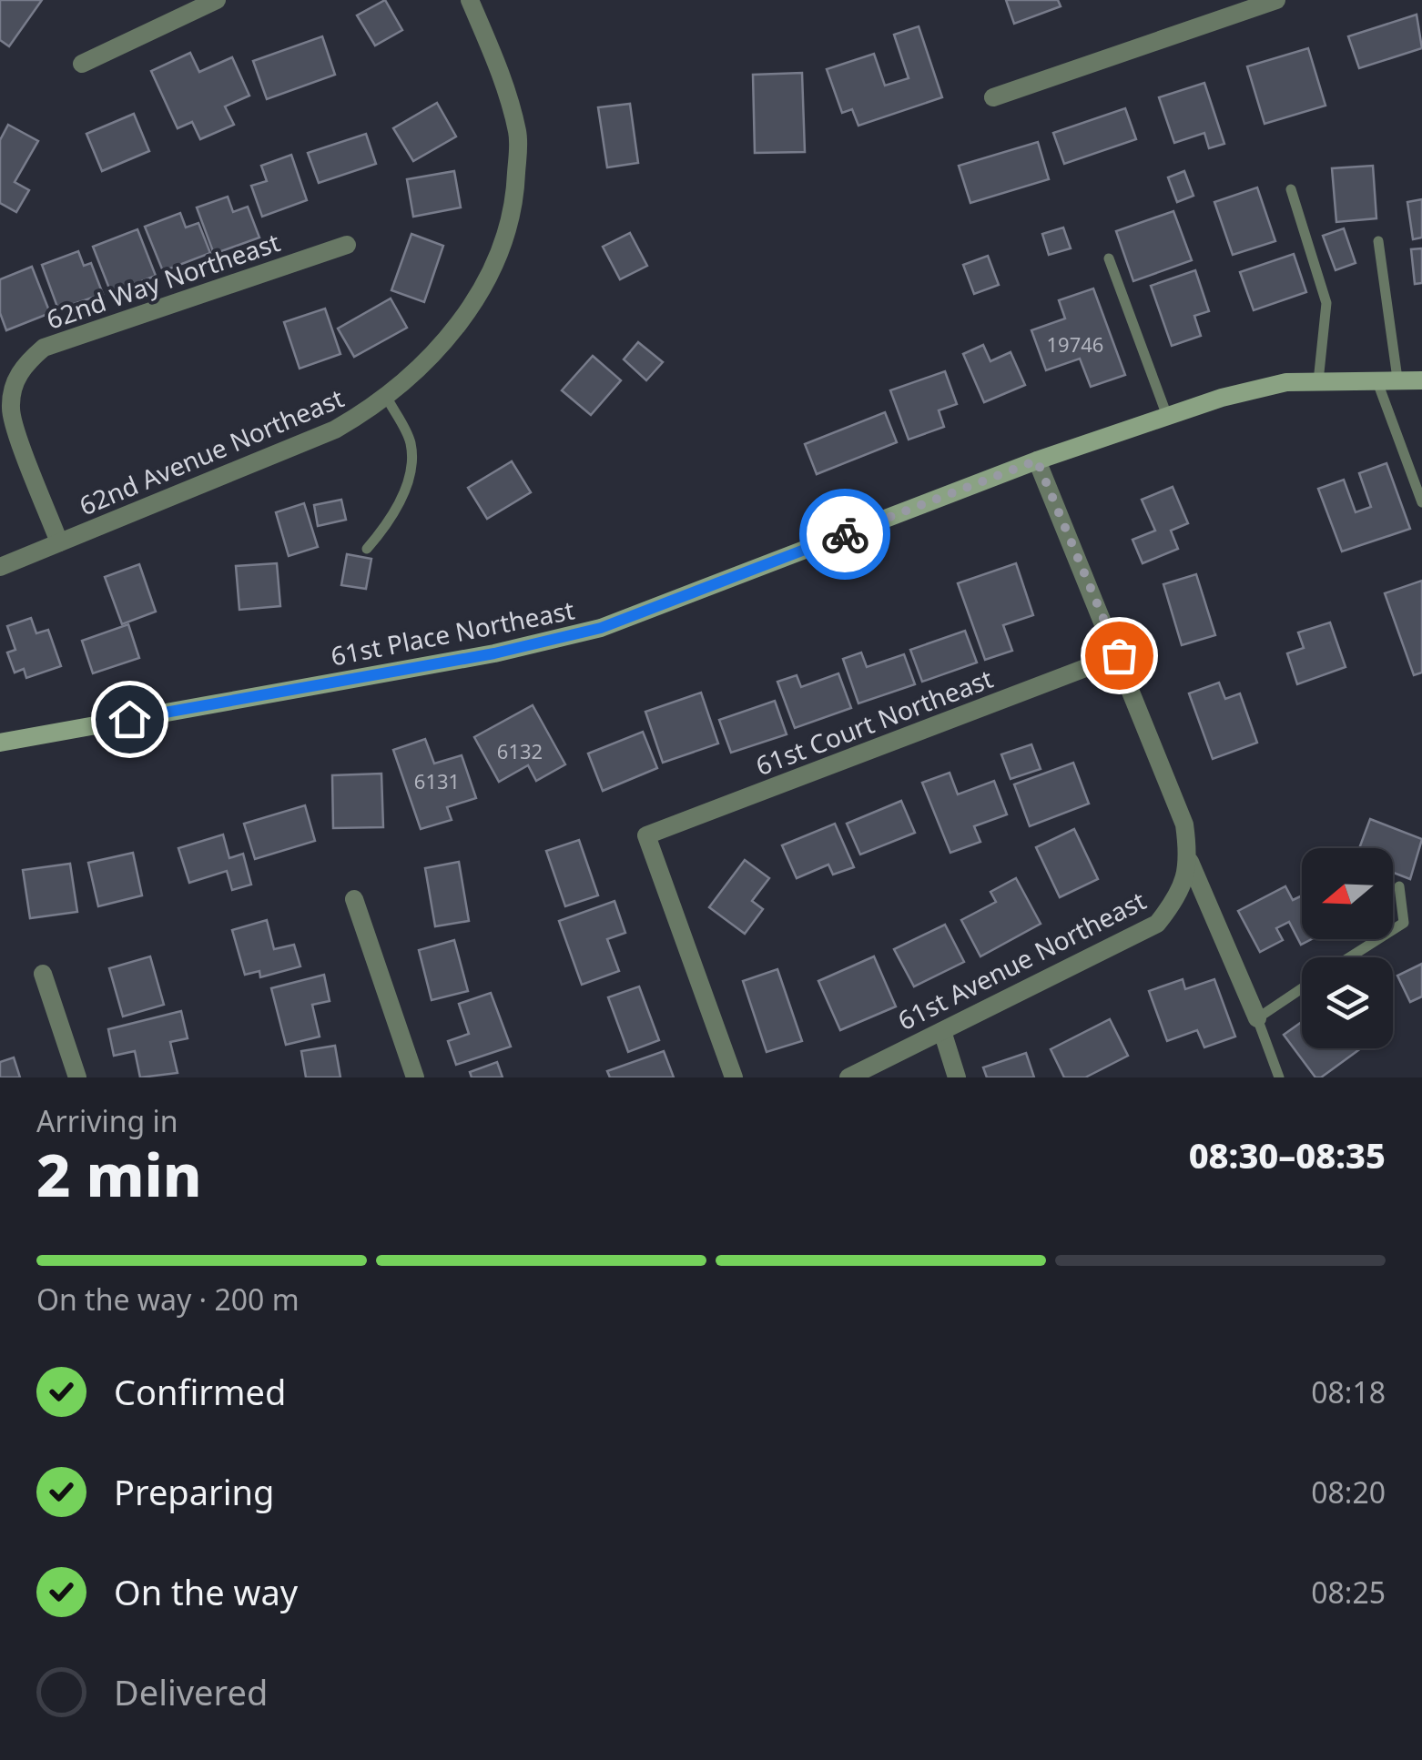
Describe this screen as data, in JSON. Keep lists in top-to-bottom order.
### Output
{
  "streets": {
    "main road": ["61st Place Northeast"],
    "street": [
      "62nd Way Northeast",
      "62nd Avenue Northeast",
      "61st Court Northeast",
      "61st Avenue Northeast"
    ]
  },
  "crossings": [
    ["62nd Way Northeast", "62nd Avenue Northeast"]
  ],
  "house_numbers": ["19746", "6132", "6131"],
  "north": "left",
  "page": {
    "heading": ["2 min", "Arriving in", "08:30–08:35"],
    "bar": "On the way · 200 m",
    "list": [
      ["Confirmed", "08:18"],
      ["Preparing", "08:20"],
      ["On the way", "08:25"],
      "Delivered"
    ]
  }
}
